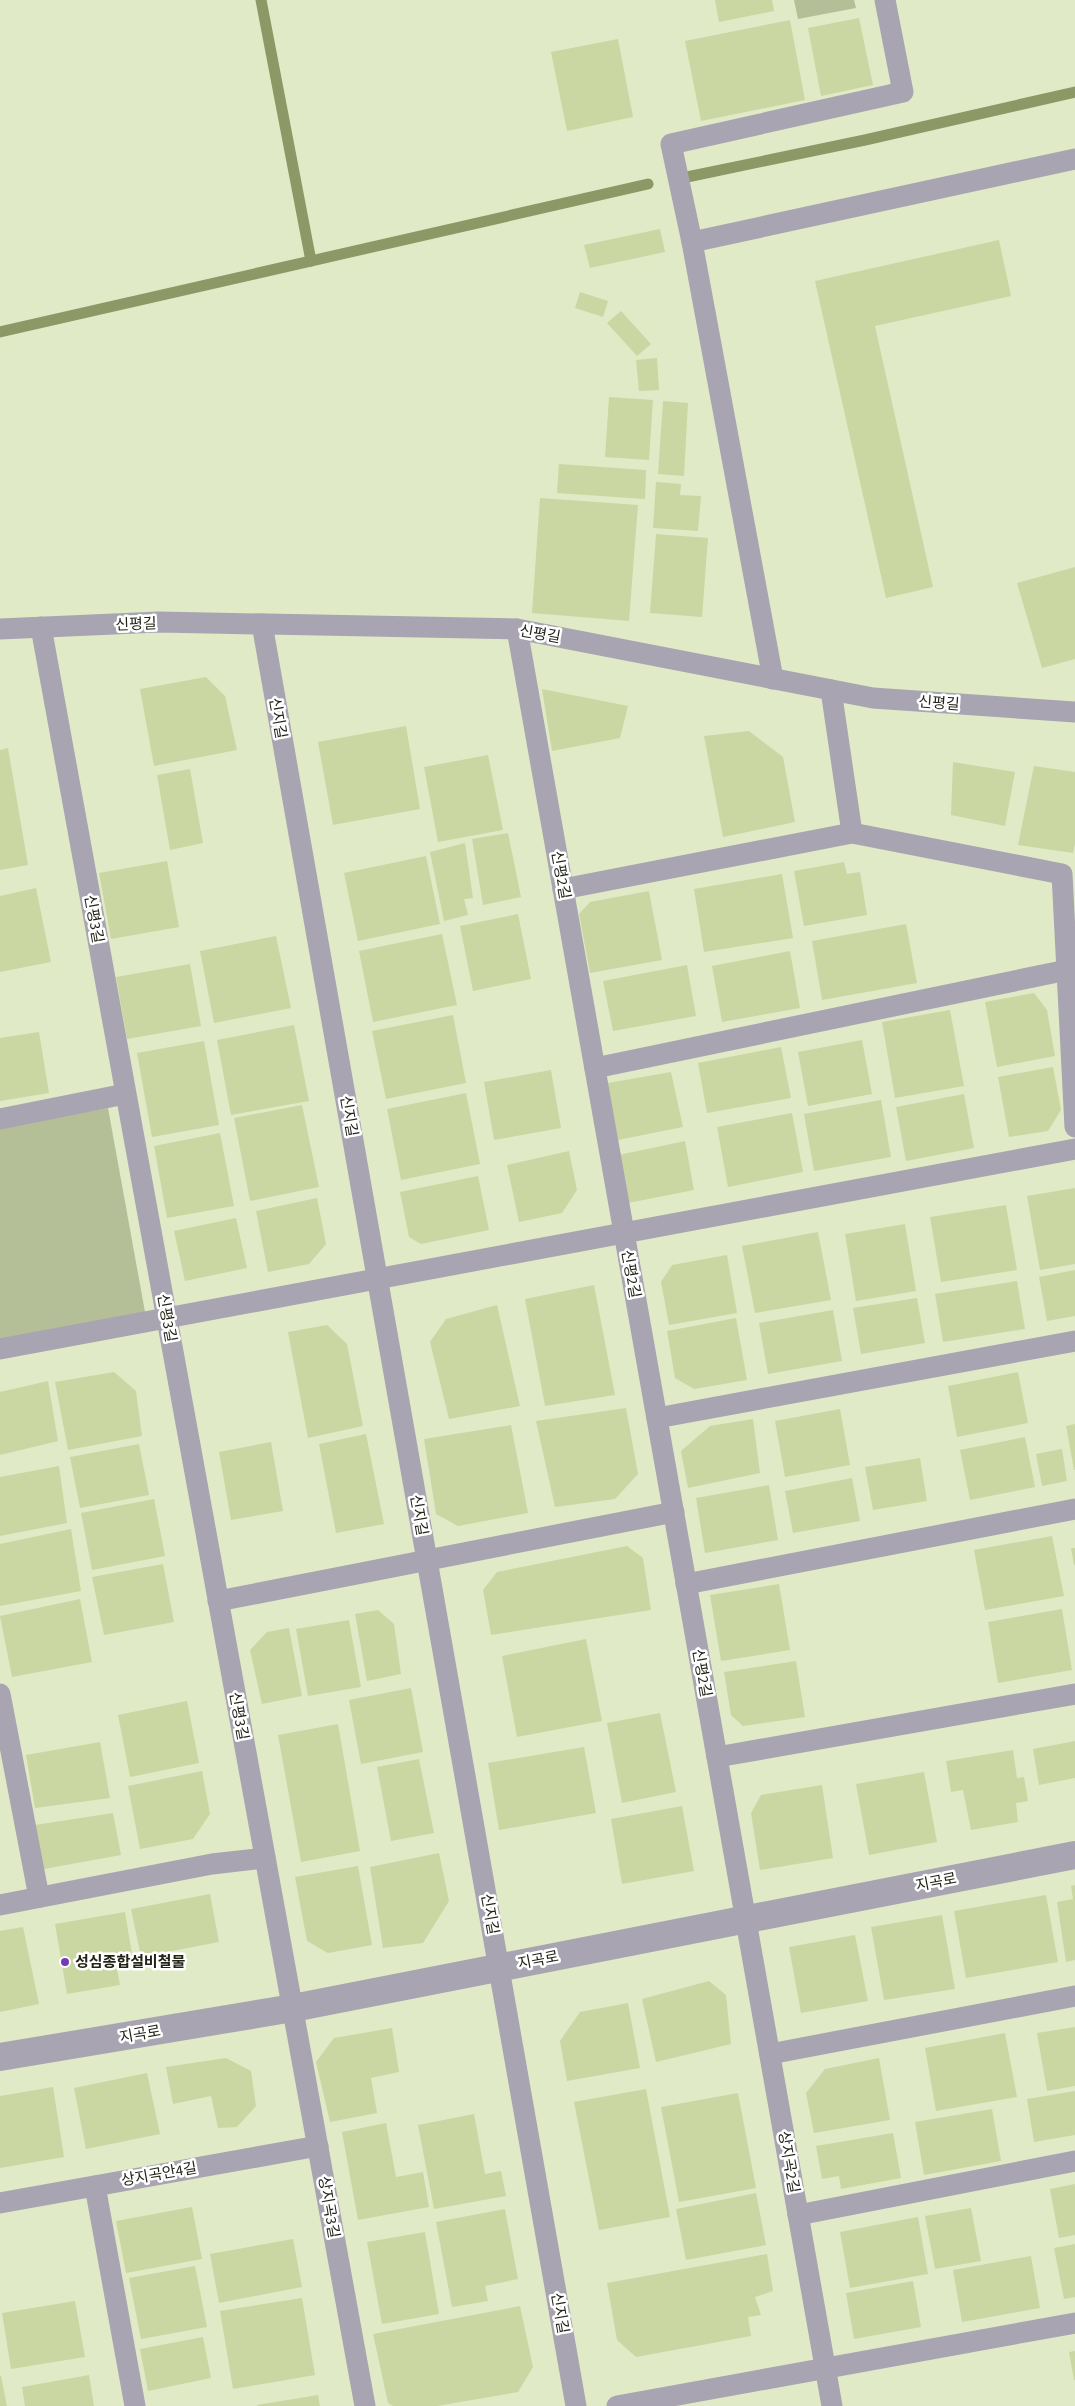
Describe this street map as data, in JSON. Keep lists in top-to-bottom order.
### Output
{
  "streets": {
    "street": ["지곡로"],
    "lane": [
      "신평길",
      "신지길",
      "신평2길",
      "신평3길",
      "상지곡2길",
      "상지곡안4길",
      "상지곡3길"
    ]
  },
  "crossings": [
    ["신평길", "신지길"],
    ["신평길", "신평2길"],
    ["신평길", "신평3길"],
    ["신지길", "지곡로"],
    ["신평2길", "지곡로"],
    ["신평2길", "상지곡2길"],
    ["신평3길", "지곡로"],
    ["신평3길", "상지곡3길"],
    ["지곡로", "상지곡2길"],
    ["지곡로", "상지곡3길"],
    ["상지곡안4길", "상지곡3길"]
  ],
  "places": ["성심종합설비철물"]
}
